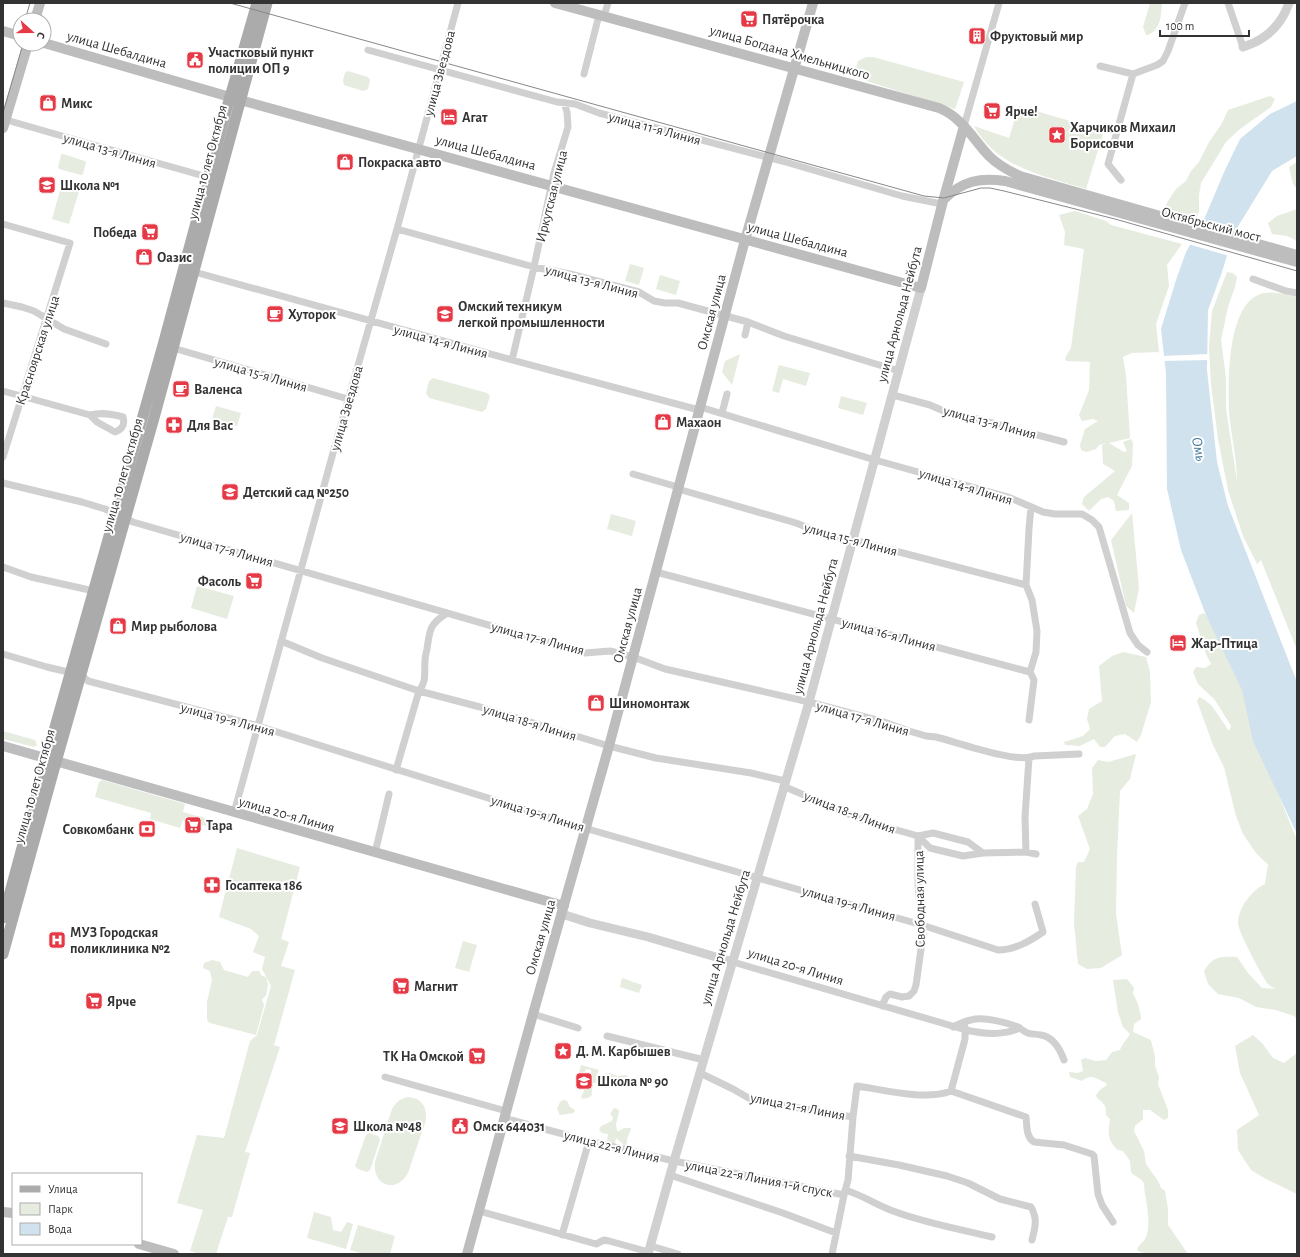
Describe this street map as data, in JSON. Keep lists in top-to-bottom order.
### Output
{
  "streets": {
    "main road": [
      "улица Шебалдина",
      "улица Богдана Хмельницкого",
      "улица 10 лет Октября",
      "Октябрьский мост",
      "Омская улица",
      "улица Арнольда Нейбута",
      "улица 20-я Линия"
    ],
    "street": [
      "улица Звездова",
      "улица 11-я Линия",
      "улица 13-я Линия",
      "Иркутская улица",
      "улица 14-я Линия",
      "Красноярская улица",
      "улица 15-я Линия",
      "улица 17-я Линия",
      "улица 16-я Линия",
      "улица 19-я Линия",
      "улица 18-я Линия",
      "Свободная улица",
      "улица 21-я Линия",
      "улица 22-я Линия",
      "улица 22-я Линия 1-й спуск"
    ]
  },
  "crossings": [
    ["улица Шебалдина", "улица Звездова"],
    ["улица Шебалдина", "улица 10 лет Октября"],
    ["улица Шебалдина", "Иркутская улица"],
    ["улица Шебалдина", "Омская улица"],
    ["улица Шебалдина", "улица Арнольда Нейбута"],
    ["улица Богдана Хмельницкого", "Октябрьский мост"],
    ["улица Богдана Хмельницкого", "Омская улица"],
    ["улица Богдана Хмельницкого", "улица Арнольда Нейбута"],
    ["улица Звездова", "улица 11-я Линия"],
    ["улица Звездова", "улица 13-я Линия"],
    ["улица Звездова", "улица 14-я Линия"],
    ["улица Звездова", "улица 15-я Линия"],
    ["улица Звездова", "улица 17-я Линия"],
    ["улица Звездова", "улица 19-я Линия"],
    ["улица Звездова", "улица 18-я Линия"],
    ["улица Звездова", "улица 20-я Линия"],
    ["улица 11-я Линия", "Иркутская улица"],
    ["улица 11-я Линия", "Омская улица"],
    ["улица 11-я Линия", "улица Арнольда Нейбута"],
    ["улица 13-я Линия", "улица 10 лет Октября"],
    ["улица 13-я Линия", "Иркутская улица"],
    ["улица 13-я Линия", "Омская улица"],
    ["улица 13-я Линия", "улица Арнольда Нейбута"],
    ["улица 10 лет Октября", "улица 14-я Линия"],
    ["улица 10 лет Октября", "улица 15-я Линия"],
    ["улица 10 лет Октября", "улица 17-я Линия"],
    ["улица 10 лет Октября", "улица 19-я Линия"],
    ["улица 10 лет Октября", "улица 20-я Линия"],
    ["Иркутская улица", "улица 14-я Линия"],
    ["Омская улица", "улица 14-я Линия"],
    ["Омская улица", "улица 15-я Линия"],
    ["Омская улица", "улица 17-я Линия"],
    ["Омская улица", "улица 16-я Линия"],
    ["Омская улица", "улица 19-я Линия"],
    ["Омская улица", "улица 18-я Линия"],
    ["Омская улица", "улица 20-я Линия"],
    ["Омская улица", "улица 22-я Линия"],
    ["улица Арнольда Нейбута", "улица 14-я Линия"],
    ["улица Арнольда Нейбута", "улица 15-я Линия"],
    ["улица Арнольда Нейбута", "улица 17-я Линия"],
    ["улица Арнольда Нейбута", "улица 16-я Линия"],
    ["улица Арнольда Нейбута", "улица 19-я Линия"],
    ["улица Арнольда Нейбута", "улица 18-я Линия"],
    ["улица Арнольда Нейбута", "улица 20-я Линия"],
    ["улица Арнольда Нейбута", "улица 21-я Линия"],
    ["улица Арнольда Нейбута", "улица 22-я Линия"],
    ["улица Арнольда Нейбута", "улица 22-я Линия 1-й спуск"],
    ["улица 19-я Линия", "Свободная улица"],
    ["улица 18-я Линия", "Свободная улица"],
    ["улица 20-я Линия", "Свободная улица"],
    ["улица 22-я Линия", "улица 22-я Линия 1-й спуск"]
  ],
  "water": ["Омь"],
  "places": {
    "supermarket": [
      "Пятёрочка",
      "Ярче!",
      "Победа",
      "Фасоль",
      "Тара",
      "Магнит",
      "Ярче",
      "ТК На Омской"
    ],
    "building": ["Фруктовый мир"],
    "public building": ["Участковый пункт полиции ОП 9", "Омск 644031"],
    "shop": [
      "Микс",
      "Покраска авто",
      "Оазис",
      "Махаон",
      "Мир рыболова",
      "Шиномонтаж"
    ],
    "hotel": ["Агат", "Жар-Птица"],
    "place": ["Харчиков Михаил Борисовчи", "Д. М. Карбышев"],
    "school or university": [
      "Школа №1",
      "Омский техникум легкой промышленности",
      "Детский сад №250",
      "Школа № 90",
      "Школа №48"
    ],
    "cafe": ["Хуторок", "Валенса"],
    "pharmacy": ["Для Вас", "Госаптека 186"],
    "bank": ["Совкомбанк"],
    "hospital": ["МУЗ Городская поликлиника №2"]
  },
  "legend": ["Улица", "Парк", "Вода"],
  "scale_bar": "100 m",
  "north": "right"
}
